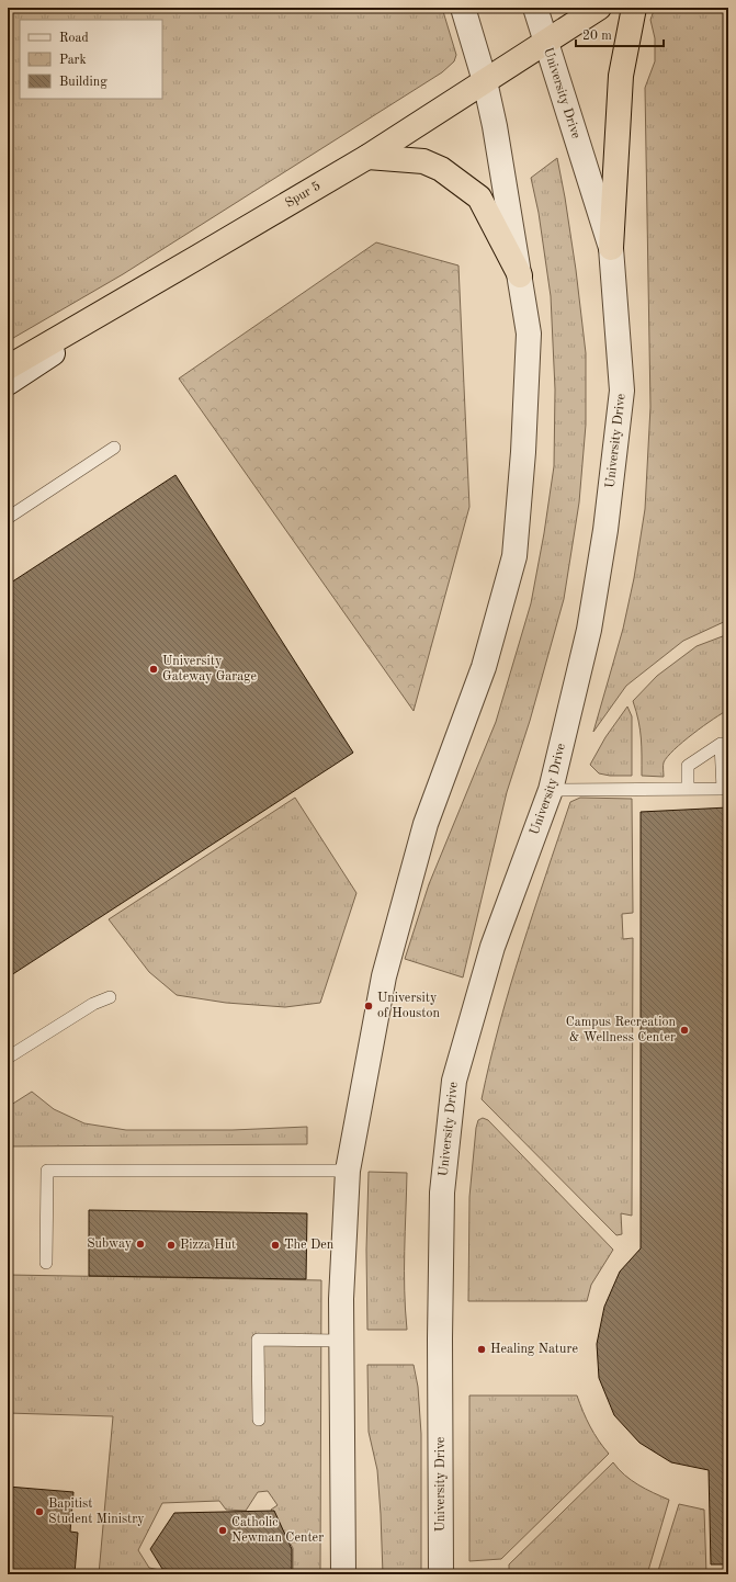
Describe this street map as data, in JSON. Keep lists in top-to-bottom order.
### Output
{
  "streets": {
    "highway": ["Spur 5"],
    "street": ["University Drive"]
  },
  "crossings": [
    ["University Drive", "Spur 5"]
  ],
  "places": [
    "University Gateway Garage",
    "University of Houston",
    "Campus Recreation & Wellness Center",
    "Subway",
    "Pizza Hut",
    "The Den",
    "Healing Nature",
    "Bapitist Student Ministry",
    "Catholic Newman Center"
  ],
  "legend": ["Road", "Park", "Building"],
  "scale_bar": "20 m"
}
